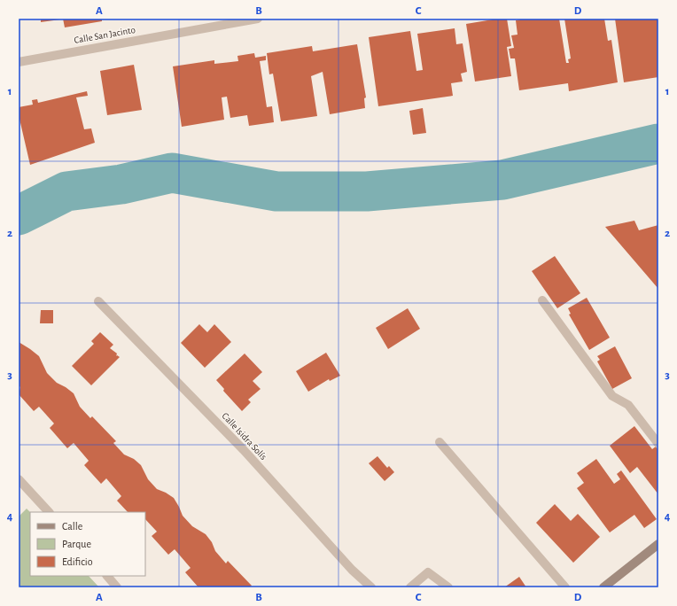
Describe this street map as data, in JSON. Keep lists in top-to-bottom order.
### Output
{
  "streets": {
    "street": ["Calle San Jacinto", "Calle Isidra Solís"]
  },
  "legend": ["Calle", "Parque", "Edificio"],
  "grid": {
    "columns": [
      "A",
      "B",
      "C",
      "D"
    ],
    "rows": [
      "1",
      "2",
      "3",
      "4"
    ]
  }
}
